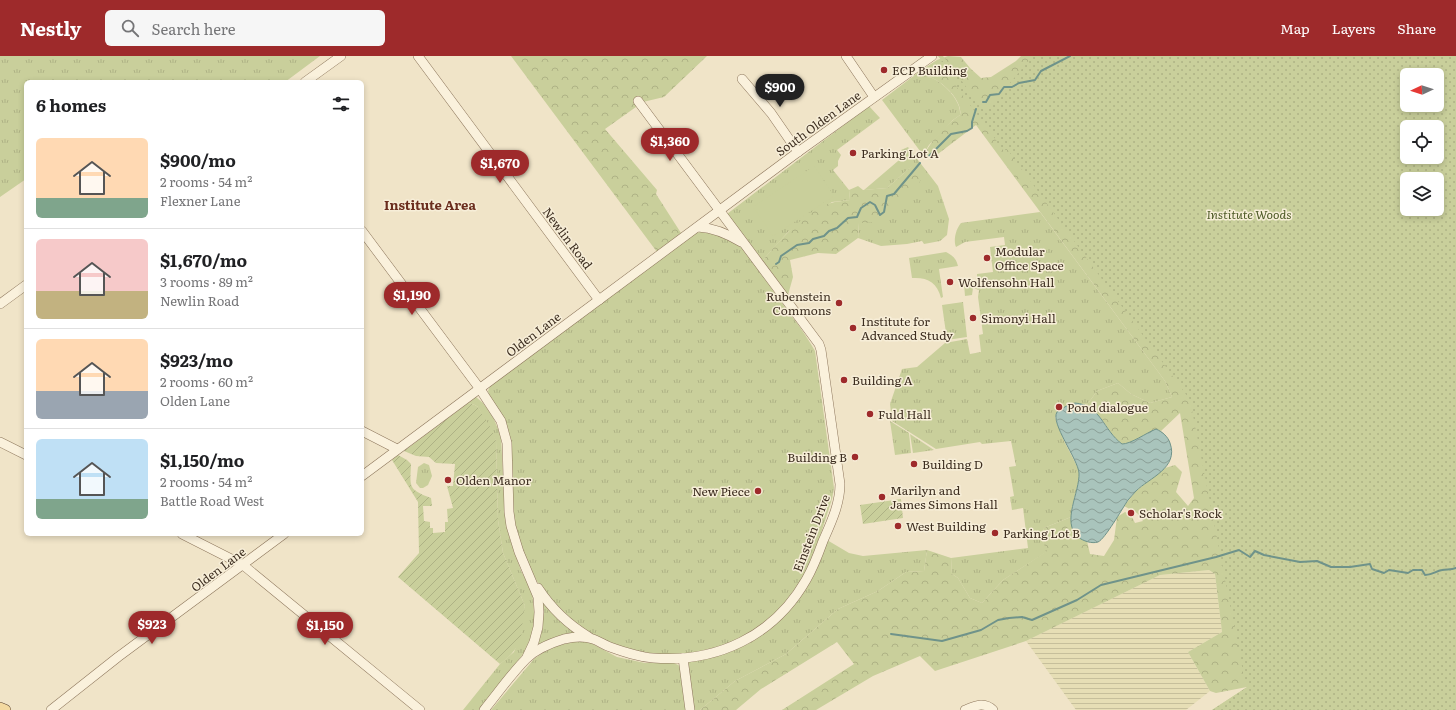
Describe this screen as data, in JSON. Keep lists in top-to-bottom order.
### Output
{
  "streets": {
    "street": [
      "South Olden Lane",
      "Newlin Road",
      "Olden Lane",
      "Einstein Drive"
    ]
  },
  "crossings": [
    ["South Olden Lane", "Olden Lane"],
    ["South Olden Lane", "Einstein Drive"],
    ["Newlin Road", "Olden Lane"],
    ["Olden Lane", "Einstein Drive"]
  ],
  "districts": ["Institute Area"],
  "parks": ["Institute Woods"],
  "places": [
    "ECP Building",
    "Parking Lot A",
    "Modular Office Space",
    "Wolfensohn Hall",
    "Rubenstein Commons",
    "Simonyi Hall",
    "Institute for Advanced Study",
    "Building A",
    "Pond dialogue",
    "Fuld Hall",
    "Building B",
    "Building D",
    "Olden Manor",
    "New Piece",
    "Marilyn and James Simons Hall",
    "Scholar's Rock",
    "West Building",
    "Parking Lot B"
  ],
  "north": "left",
  "page": {
    "header": "Nestly",
    "search": "Search here",
    "nav": ["Map", "Layers", "Share"],
    "price": [
      "$900",
      "$1,360",
      "$1,670",
      "$1,190",
      "$923",
      "$1,150"
    ],
    "heading": "6 homes",
    "list": [
      {
        "name": "$900/mo",
        "note": "2 rooms · 54 m² · Flexner Lane"
      },
      {
        "name": "$1,670/mo",
        "note": "3 rooms · 89 m² · Newlin Road"
      },
      {
        "name": "$923/mo",
        "note": "2 rooms · 60 m² · Olden Lane"
      },
      {
        "name": "$1,150/mo",
        "note": "2 rooms · 54 m² · Battle Road West"
      }
    ]
  }
}
